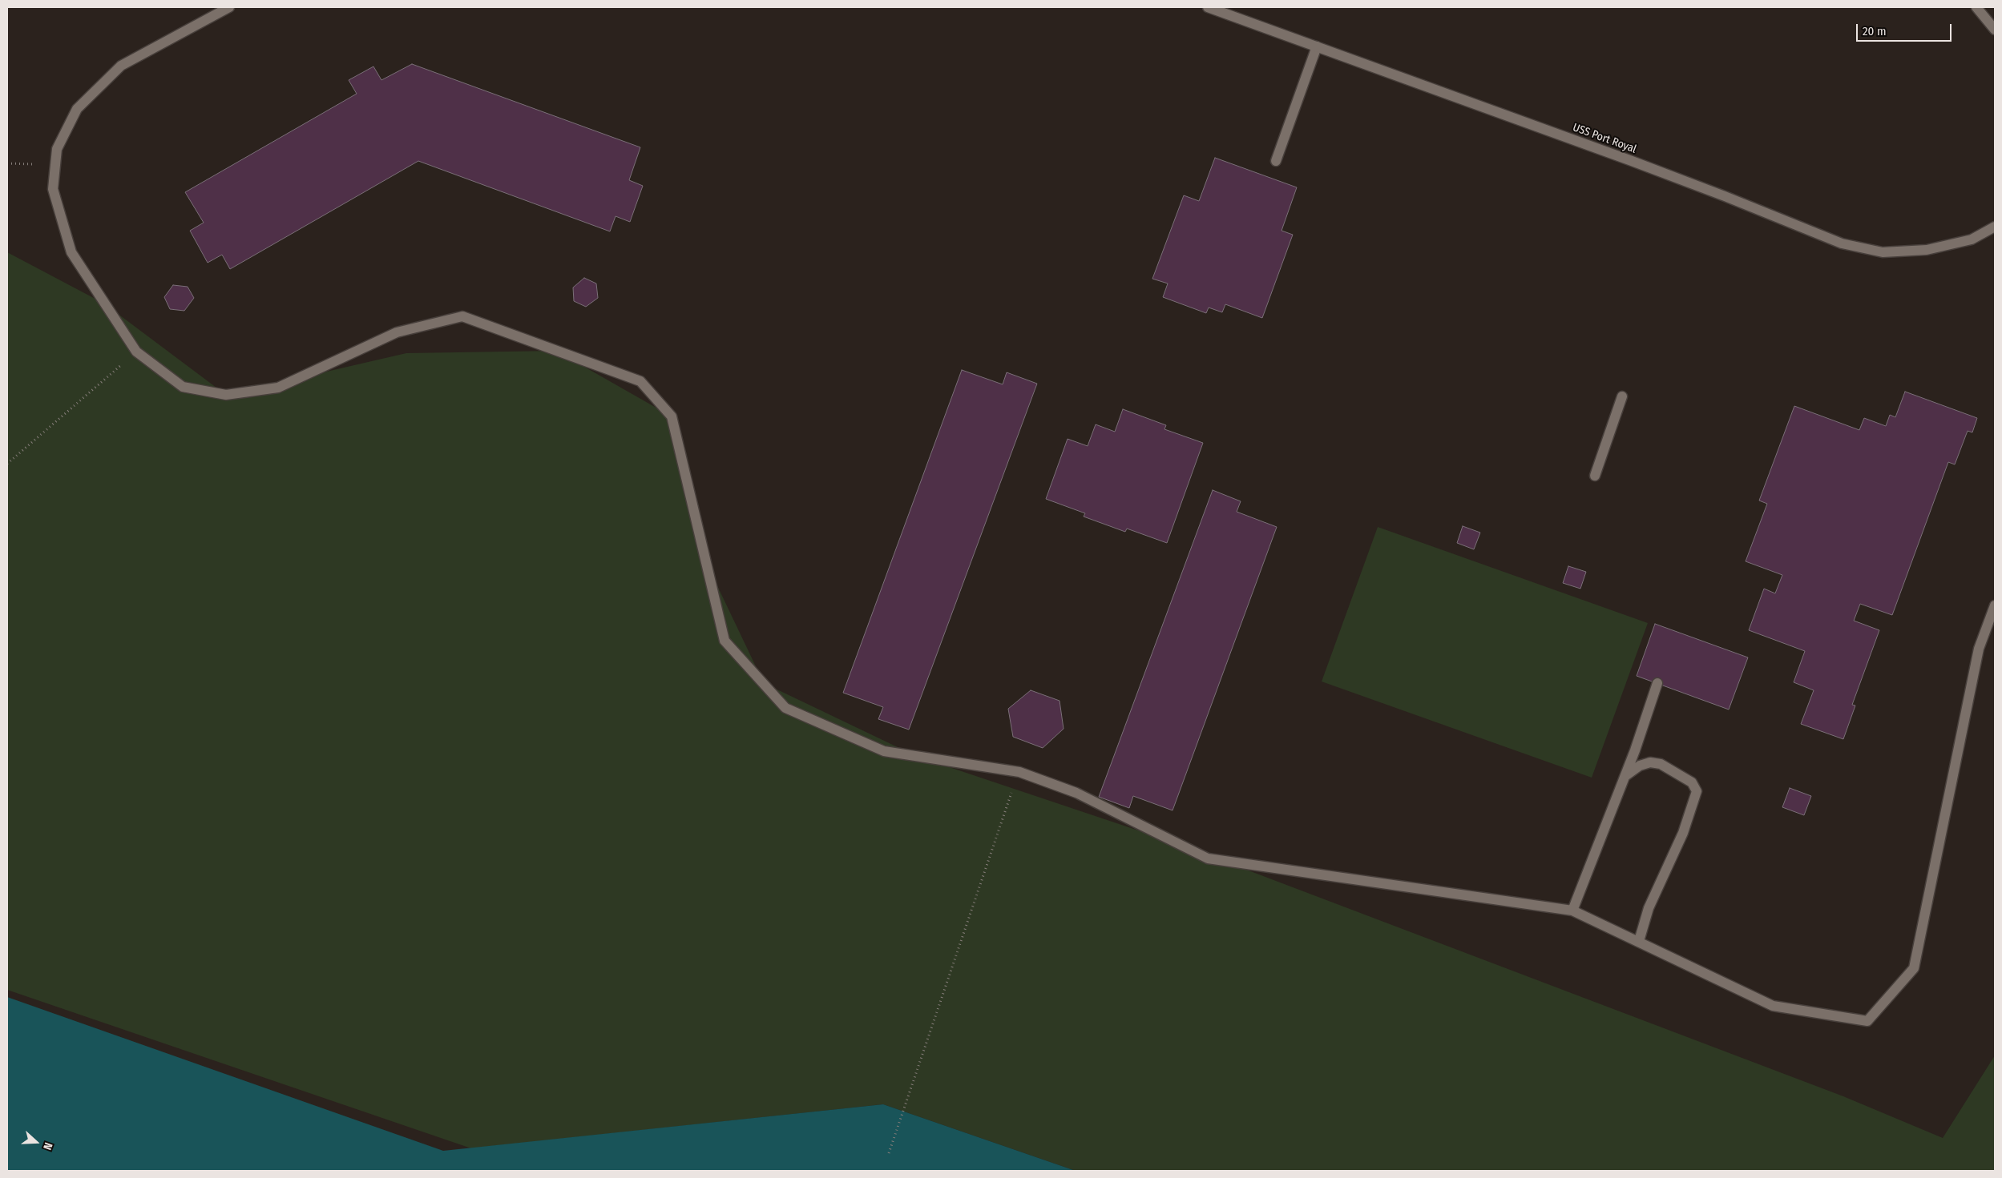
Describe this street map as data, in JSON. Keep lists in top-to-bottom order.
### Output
{
  "streets": {
    "street": ["USS Port Royal"]
  },
  "scale_bar": "20 m",
  "north": "right"
}
